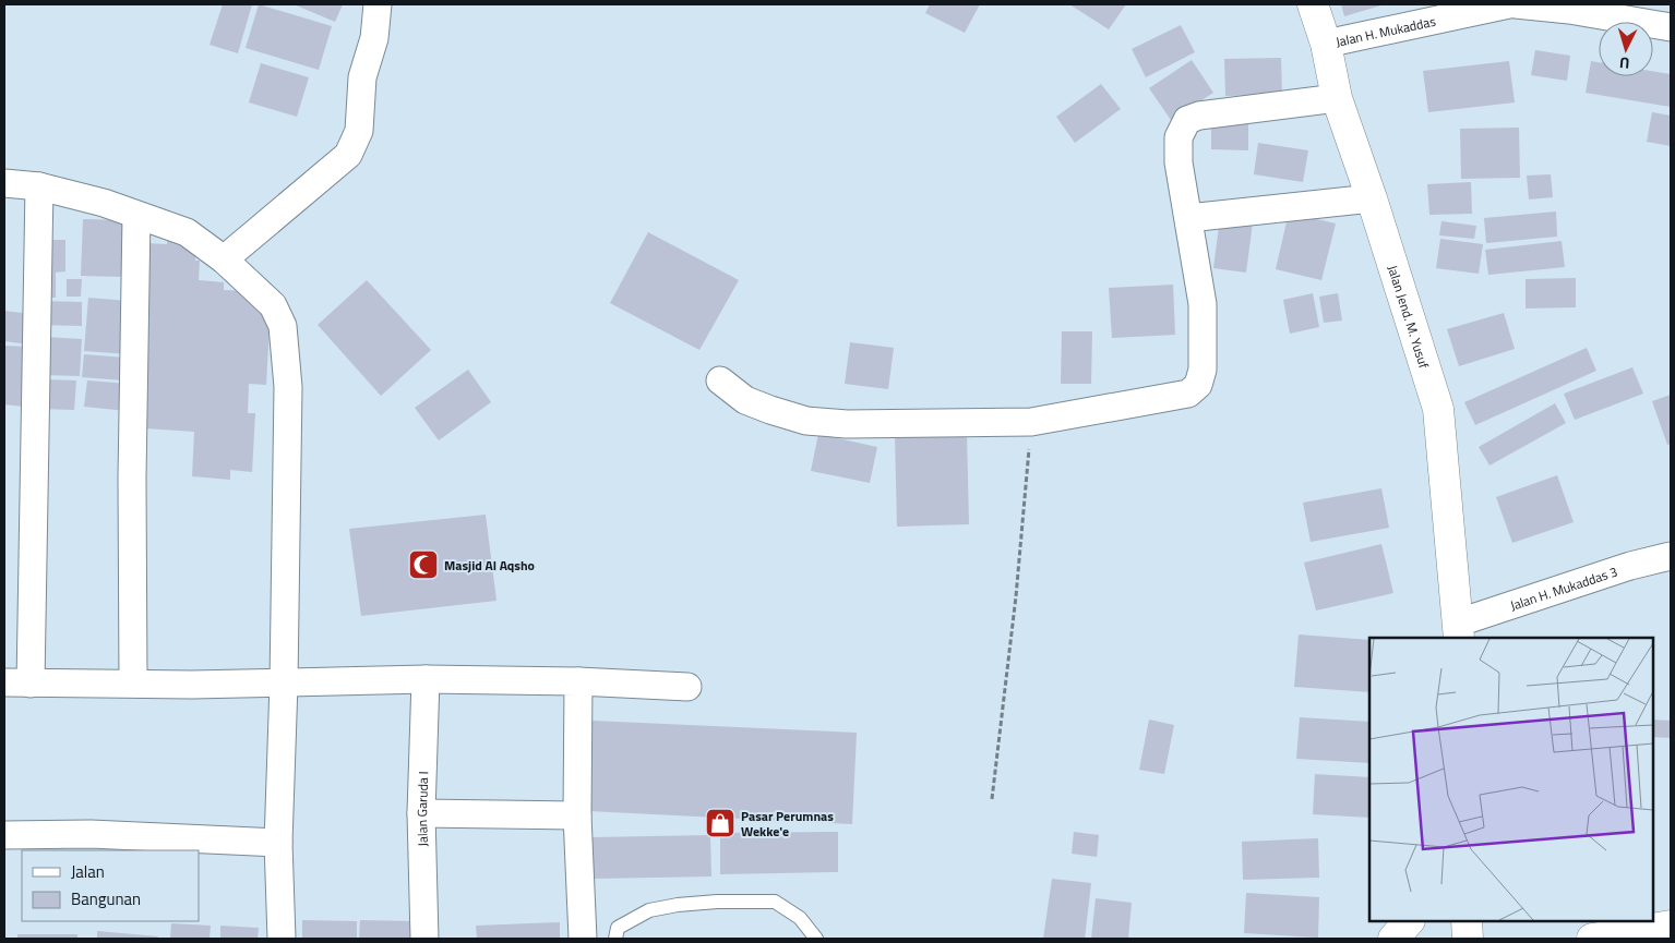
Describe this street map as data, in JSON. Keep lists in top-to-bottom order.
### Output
{
  "streets": {
    "main road": ["Jalan Jend. M. Yusuf"],
    "street": ["Jalan H. Mukaddas", "Jalan H. Mukaddas 3", "Jalan Garuda I"]
  },
  "crossings": [
    ["Jalan H. Mukaddas", "Jalan Jend. M. Yusuf"],
    ["Jalan Jend. M. Yusuf", "Jalan H. Mukaddas 3"]
  ],
  "places": {
    "mosque": ["Masjid Al Aqsho"],
    "shop": ["Pasar Perumnas Wekke'e"]
  },
  "legend": ["Jalan", "Bangunan"],
  "north": "bottom"
}
